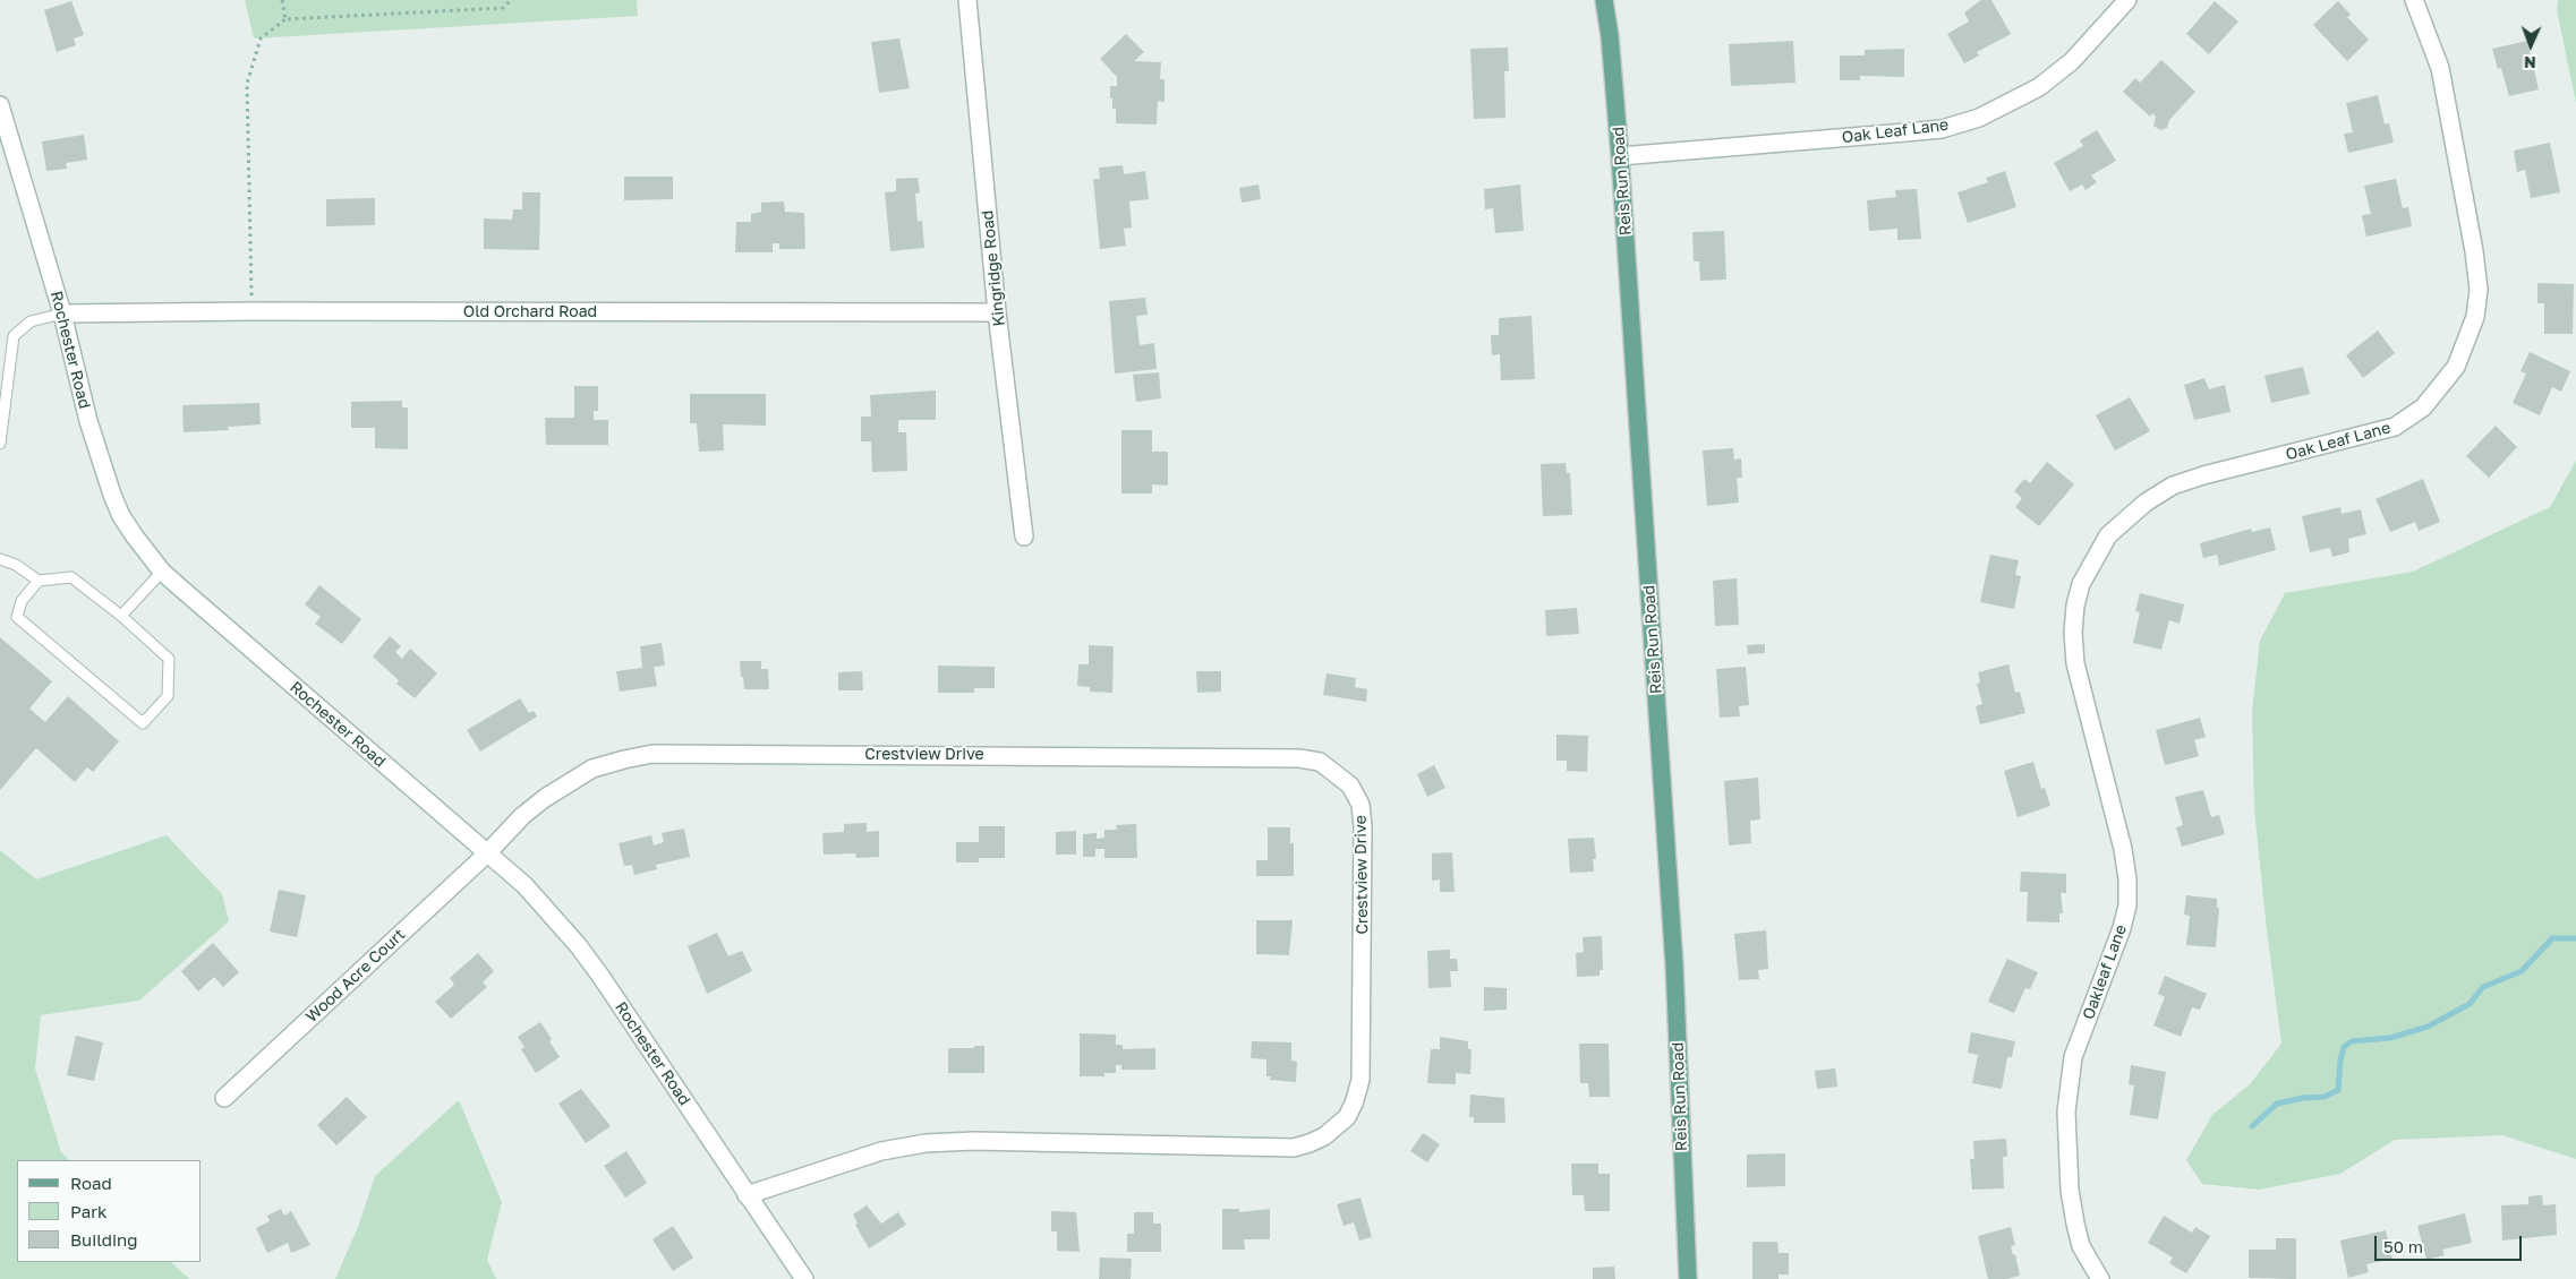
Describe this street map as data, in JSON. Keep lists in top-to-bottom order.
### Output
{
  "streets": {
    "main road": ["Reis Run Road"],
    "street": [
      "Oak Leaf Lane",
      "Kingridge Road",
      "Old Orchard Road",
      "Rochester Road",
      "Crestview Drive",
      "Oakleaf Lane",
      "Wood Acre Court"
    ]
  },
  "crossings": [
    ["Oak Leaf Lane", "Reis Run Road"],
    ["Oak Leaf Lane", "Oakleaf Lane"],
    ["Kingridge Road", "Old Orchard Road"],
    ["Old Orchard Road", "Rochester Road"],
    ["Rochester Road", "Crestview Drive"],
    ["Rochester Road", "Wood Acre Court"],
    ["Crestview Drive", "Wood Acre Court"]
  ],
  "legend": ["Road", "Park", "Building"],
  "scale_bar": "50 m",
  "north": "bottom"
}
